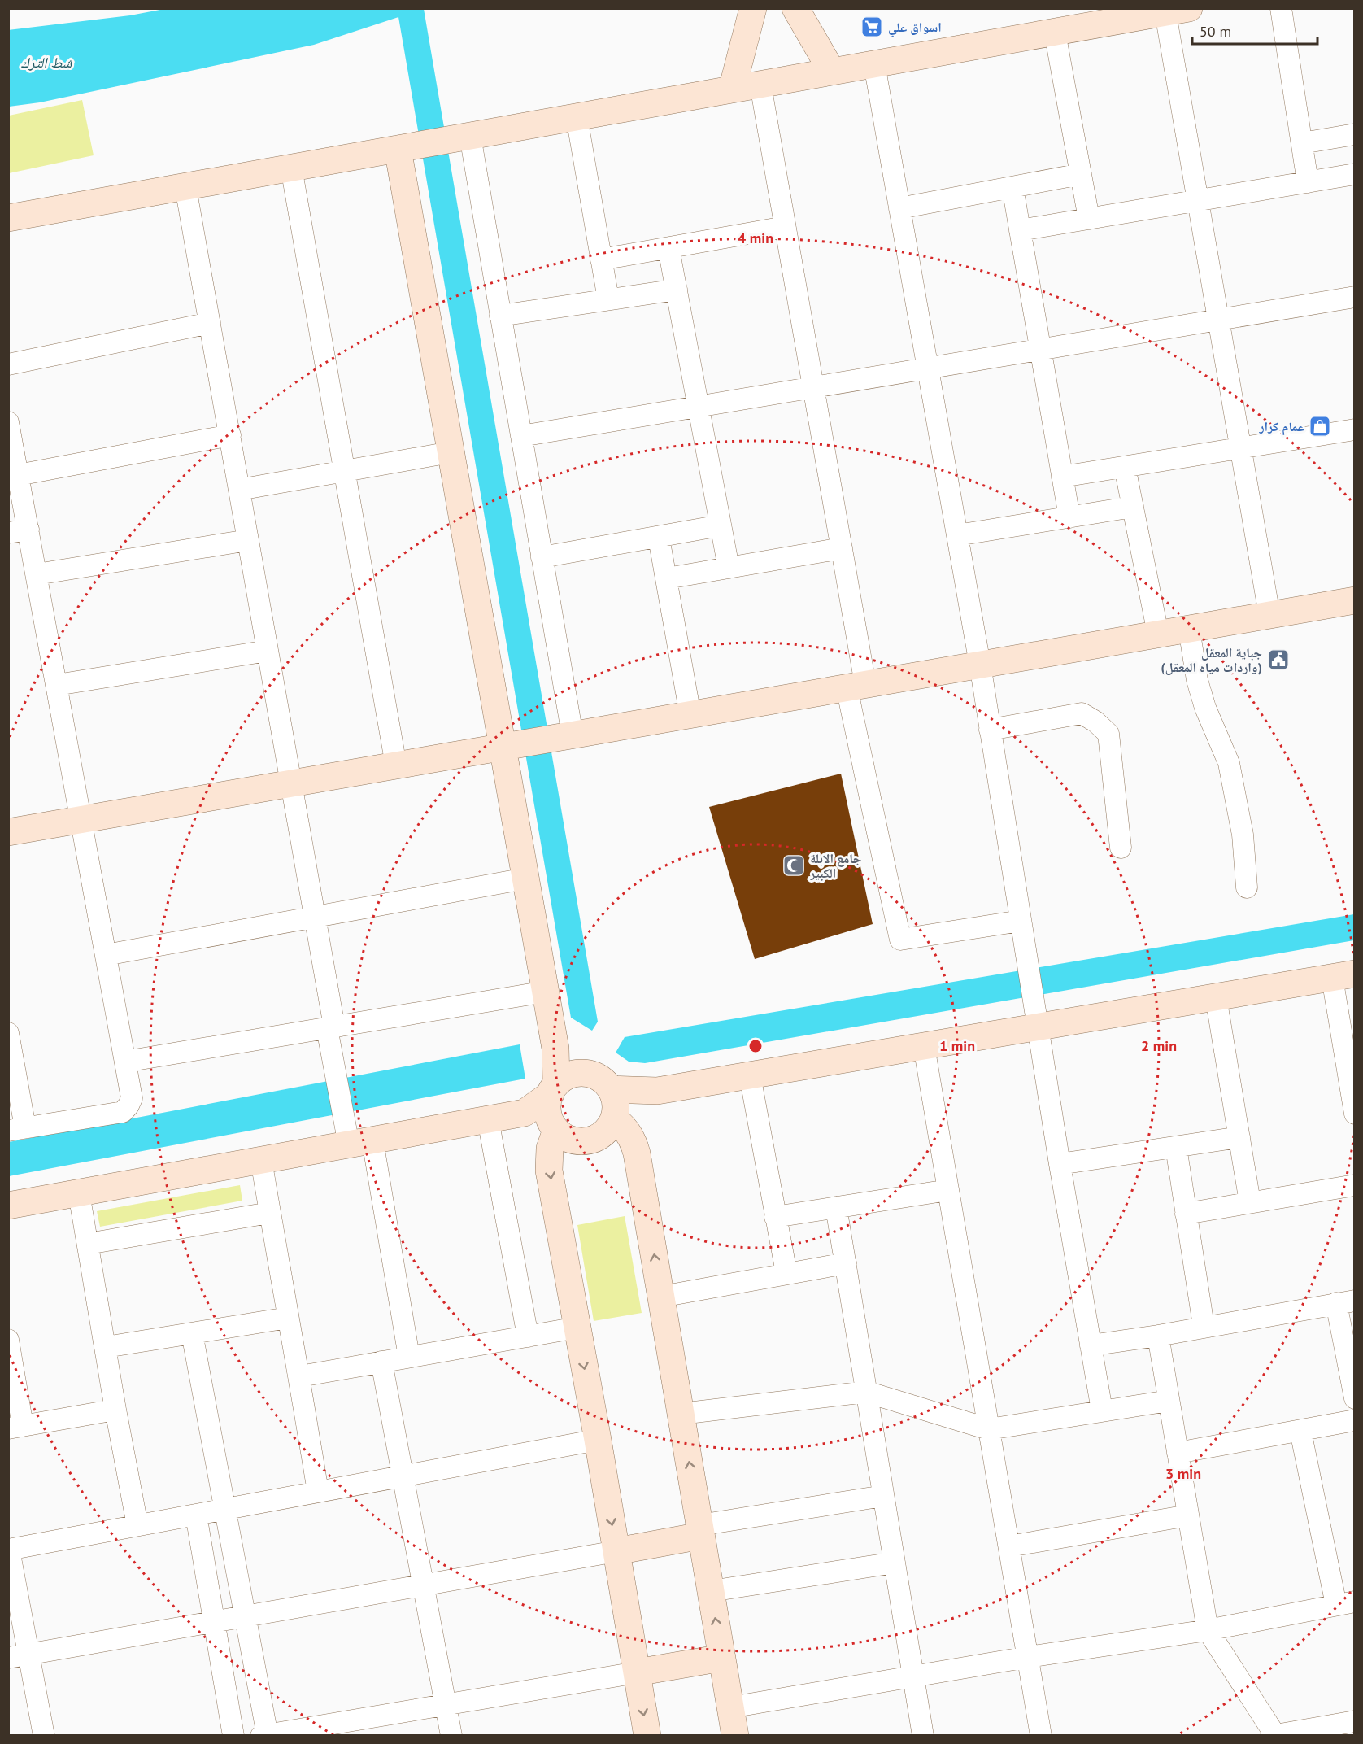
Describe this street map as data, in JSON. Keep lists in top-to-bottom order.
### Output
{
  "water": ["شط الترك"],
  "places": {
    "supermarket": ["اسواق علي"],
    "shop": ["عمام كرار"],
    "public building": ["جباية المعقل (واردات مياه المعقل)"],
    "mosque": ["جامع الابلة الكبير"]
  },
  "scale_bar": "50 m",
  "rings": [
    "4 min",
    "1 min",
    "2 min",
    "3 min"
  ]
}
